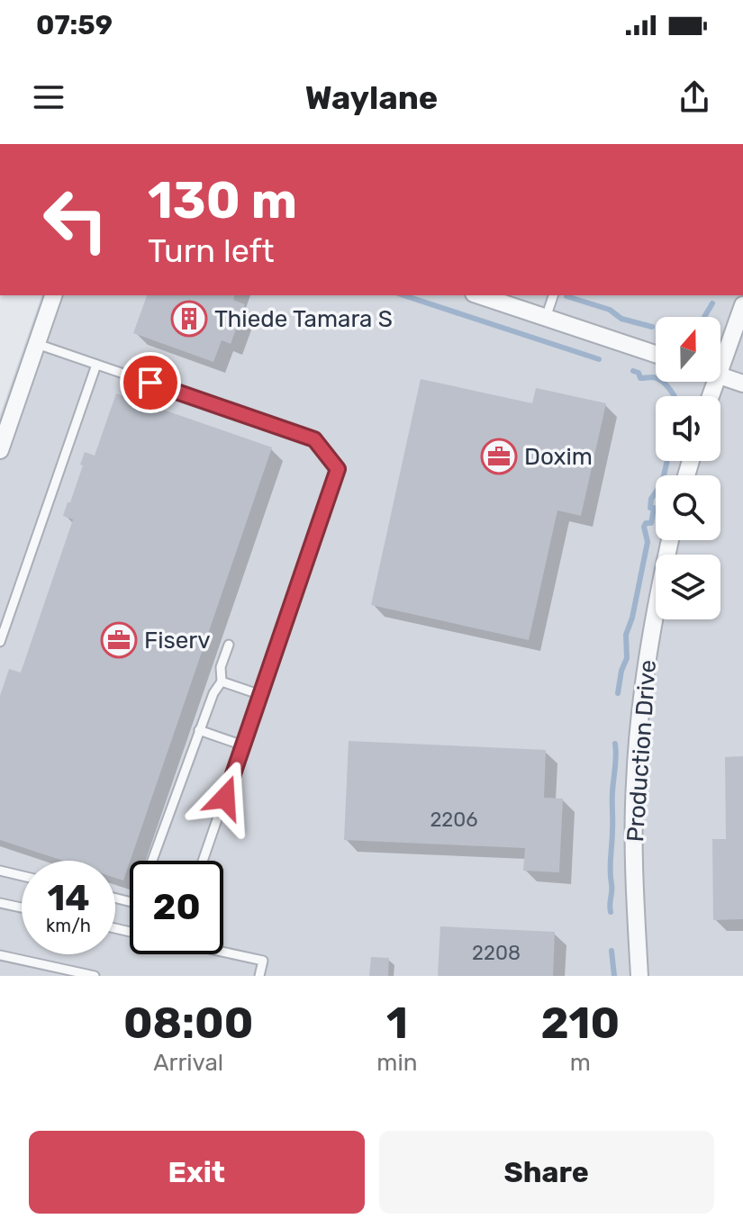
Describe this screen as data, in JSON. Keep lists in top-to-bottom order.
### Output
{
  "streets": {
    "street": ["Production Drive"]
  },
  "places": {
    "building": ["Thiede Tamara S"],
    "office": ["Doxim", "Fiserv"]
  },
  "house_numbers": ["2206", "2208"],
  "north": "top",
  "page": {
    "status": "07:59",
    "header": "Waylane",
    "turn": ["130 m", "Turn left"],
    "speed": "14 km/h",
    "limit": "20",
    "eta": [
      "08:00",
      "Arrival",
      "1",
      "min",
      "210",
      "m"
    ],
    "buttons": ["Exit", "Share"]
  }
}
